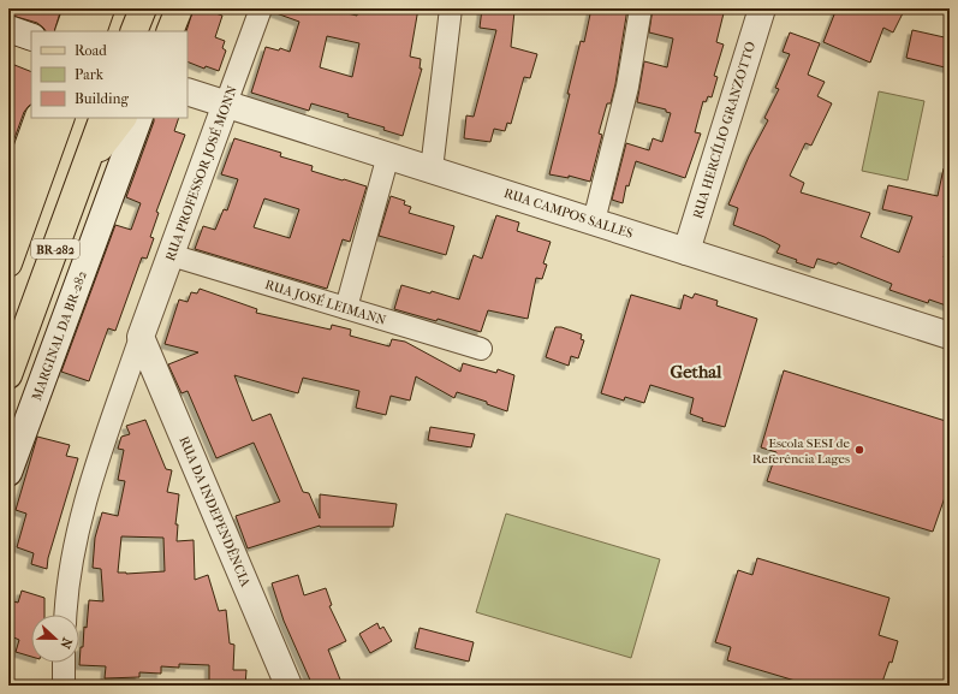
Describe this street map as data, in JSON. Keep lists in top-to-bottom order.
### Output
{
  "streets": {
    "main road": ["BR-282"],
    "street": [
      "RUA HERCÍLIO GRANZOTTO",
      "RUA PROFESSOR JOSÉ MONN",
      "RUA CAMPOS SALLES",
      "RUA JOSÉ LEIMANN",
      "MARGINAL DA BR-282",
      "RUA DA INDEPENDÊNCIA"
    ]
  },
  "crossings": [
    ["RUA HERCÍLIO GRANZOTTO", "RUA CAMPOS SALLES"],
    ["RUA PROFESSOR JOSÉ MONN", "RUA CAMPOS SALLES"],
    ["RUA PROFESSOR JOSÉ MONN", "RUA JOSÉ LEIMANN"],
    ["RUA PROFESSOR JOSÉ MONN", "RUA DA INDEPENDÊNCIA"]
  ],
  "districts": ["Gethal"],
  "places": ["Escola SESI de Referência Lages"],
  "legend": ["Road", "Park", "Building"],
  "north": "right"
}
